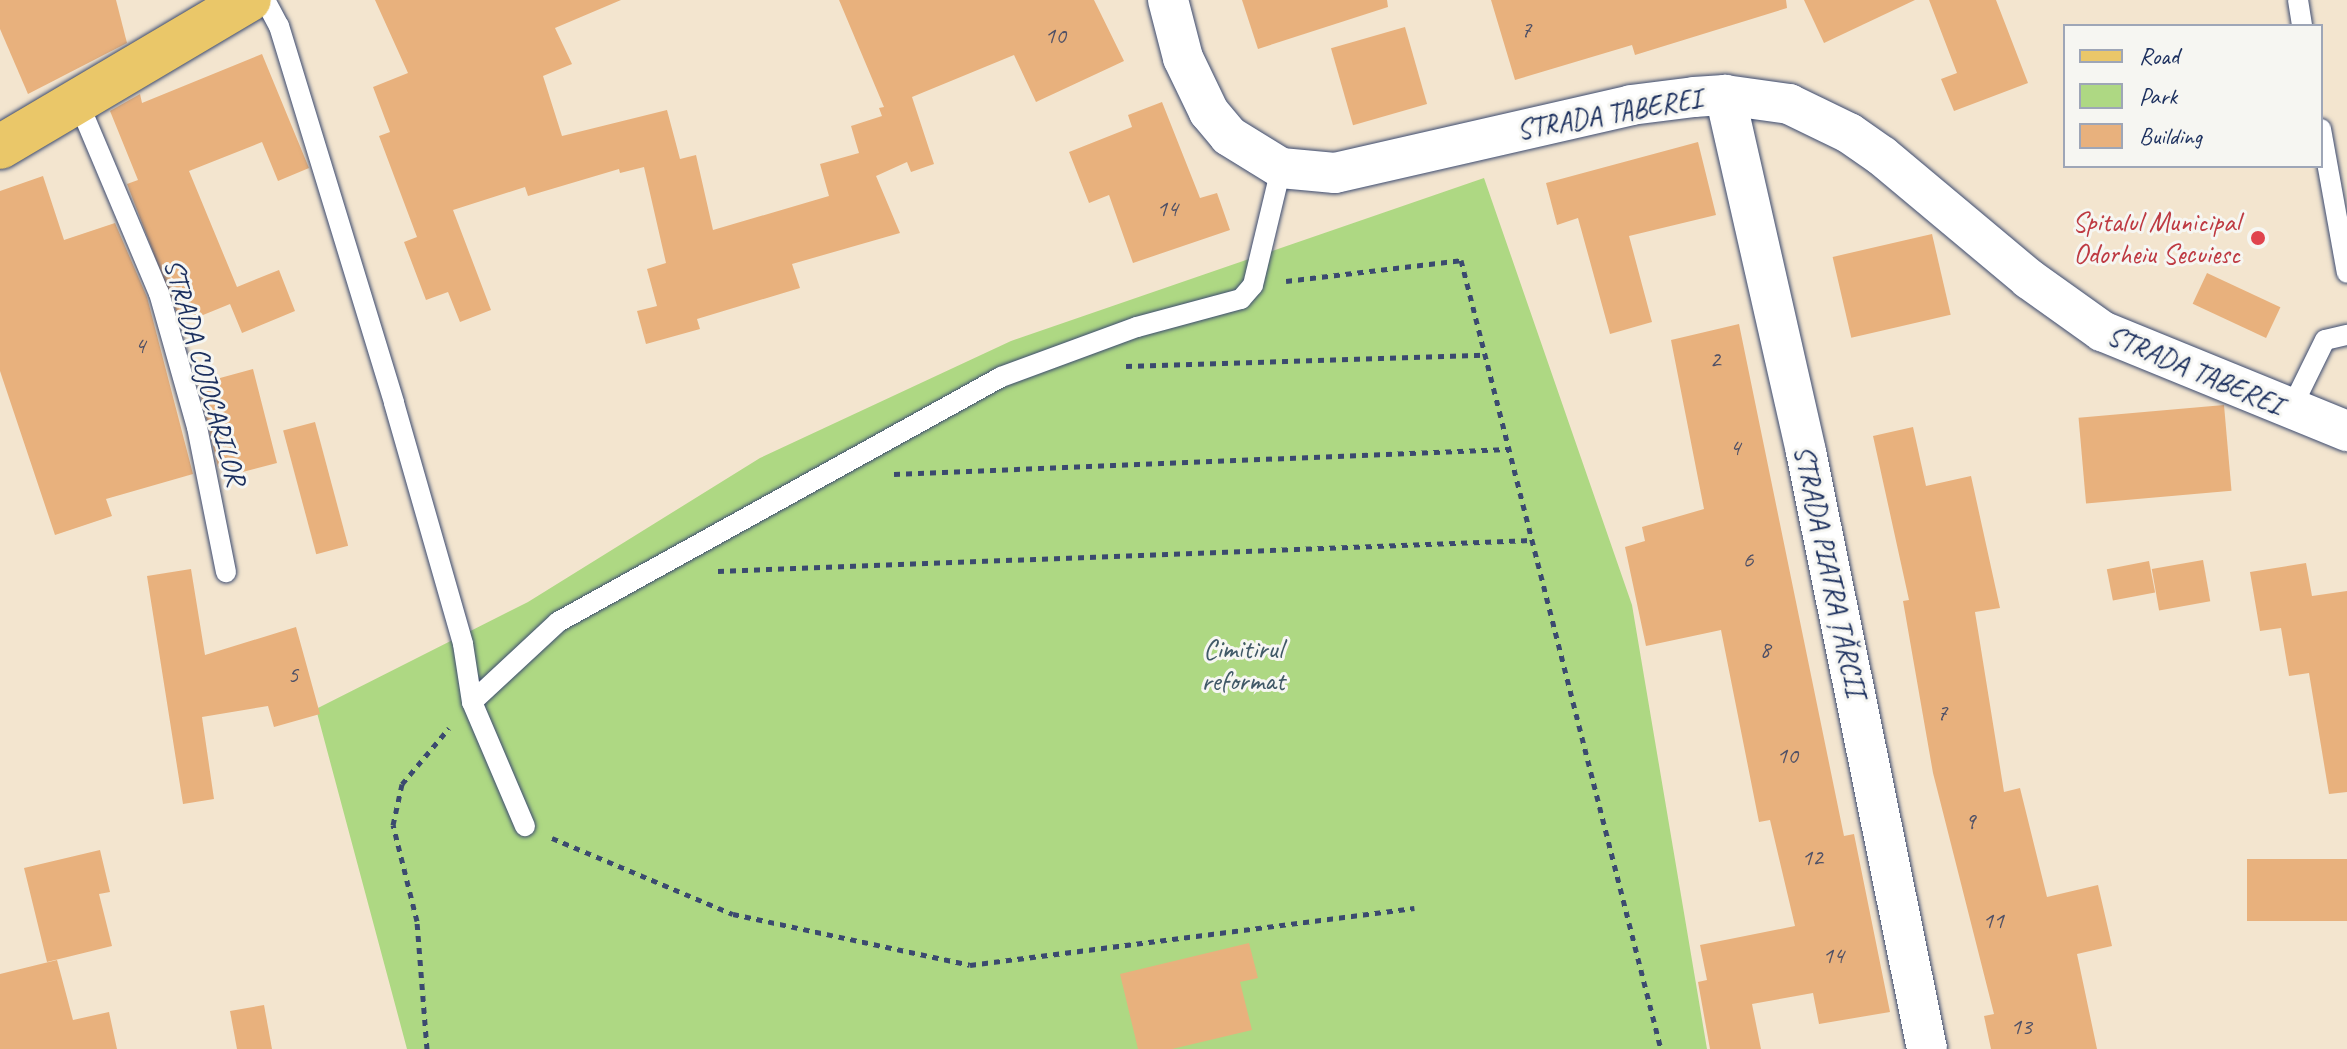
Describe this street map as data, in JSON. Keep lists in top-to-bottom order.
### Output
{
  "streets": {
    "street": ["STRADA TABEREI", "STRADA PIATRA ȚĂRCII"],
    "lane": ["STRADA COJOCARILOR"]
  },
  "crossings": [
    ["STRADA TABEREI", "STRADA PIATRA ȚĂRCII"]
  ],
  "parks": ["Cimitirul reformat"],
  "places": ["Spitalul Municipal Odorheiu Secuiesc"],
  "house_numbers": [
    "7",
    "10",
    "14",
    "4",
    "2",
    "4",
    "6",
    "8",
    "5",
    "7",
    "10",
    "9",
    "12",
    "11",
    "14",
    "13"
  ],
  "legend": ["Road", "Park", "Building"]
}
